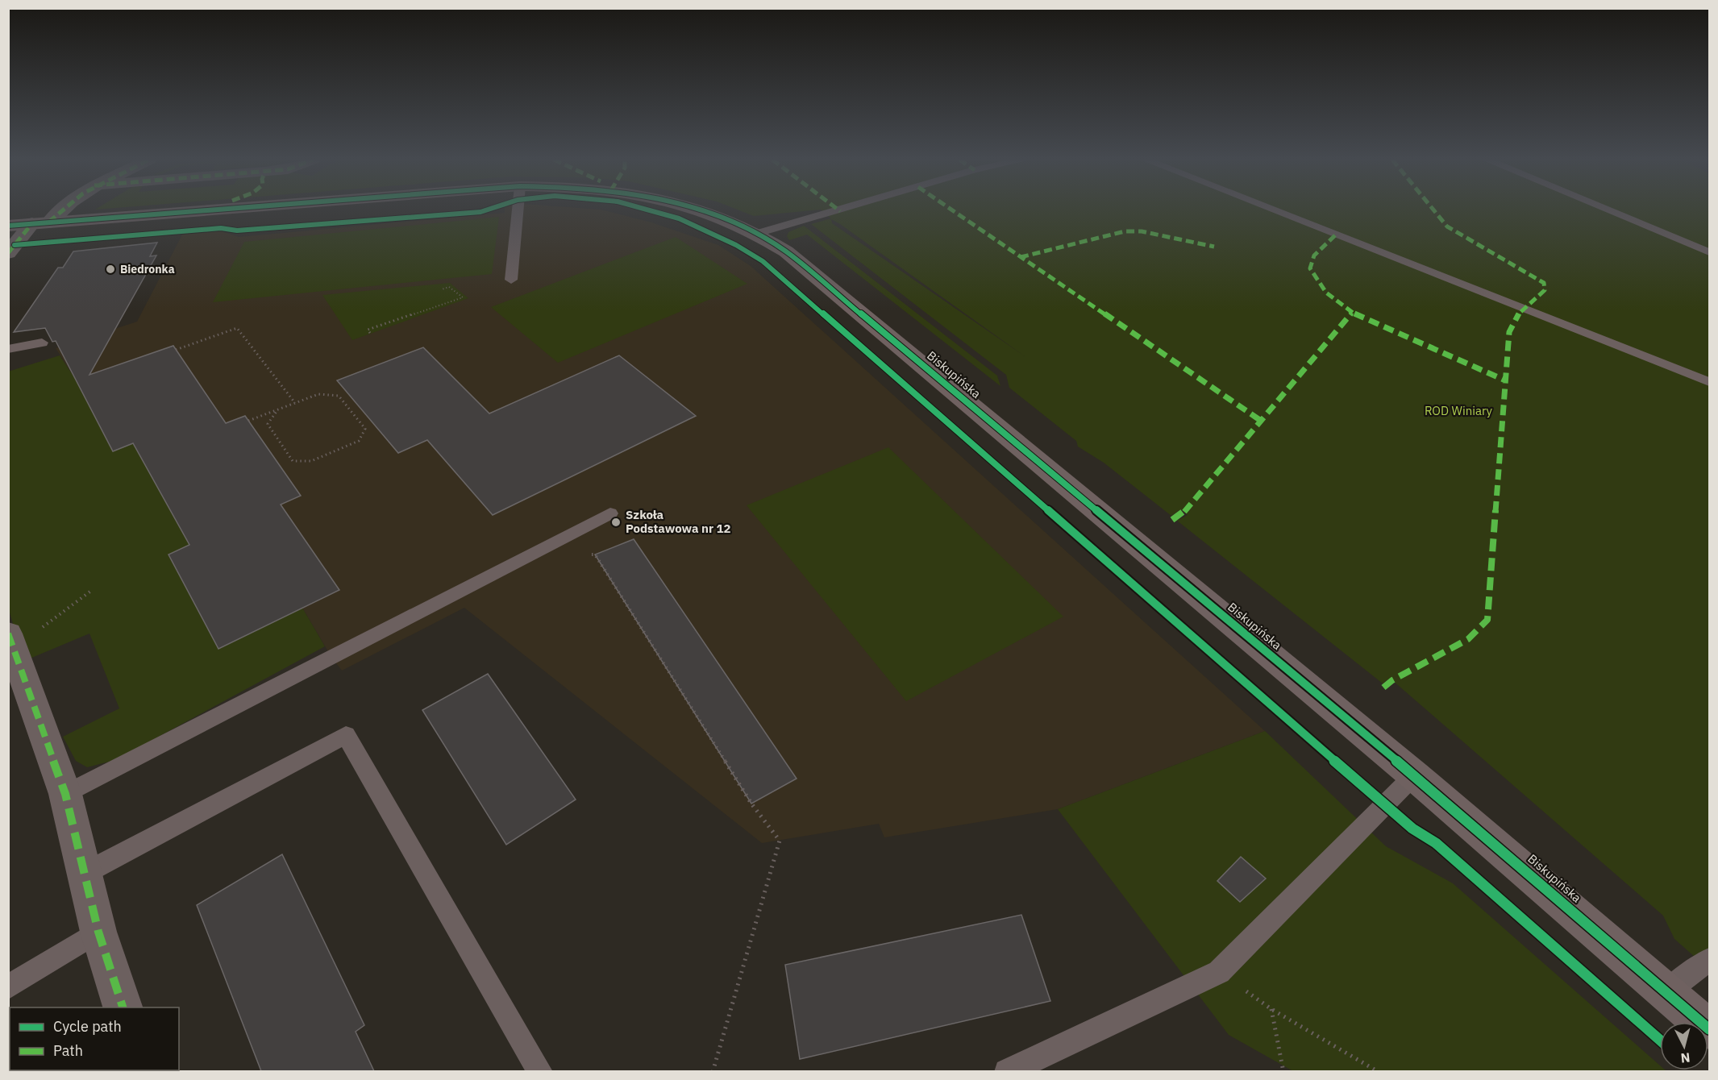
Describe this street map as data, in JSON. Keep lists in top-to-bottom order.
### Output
{
  "streets": {
    "street": ["Biskupińska"]
  },
  "parks": ["ROD Winiary"],
  "places": ["Biedronka", "Szkoła Podstawowa nr 12"],
  "legend": ["Cycle path", "Path"],
  "north": "bottom"
}
